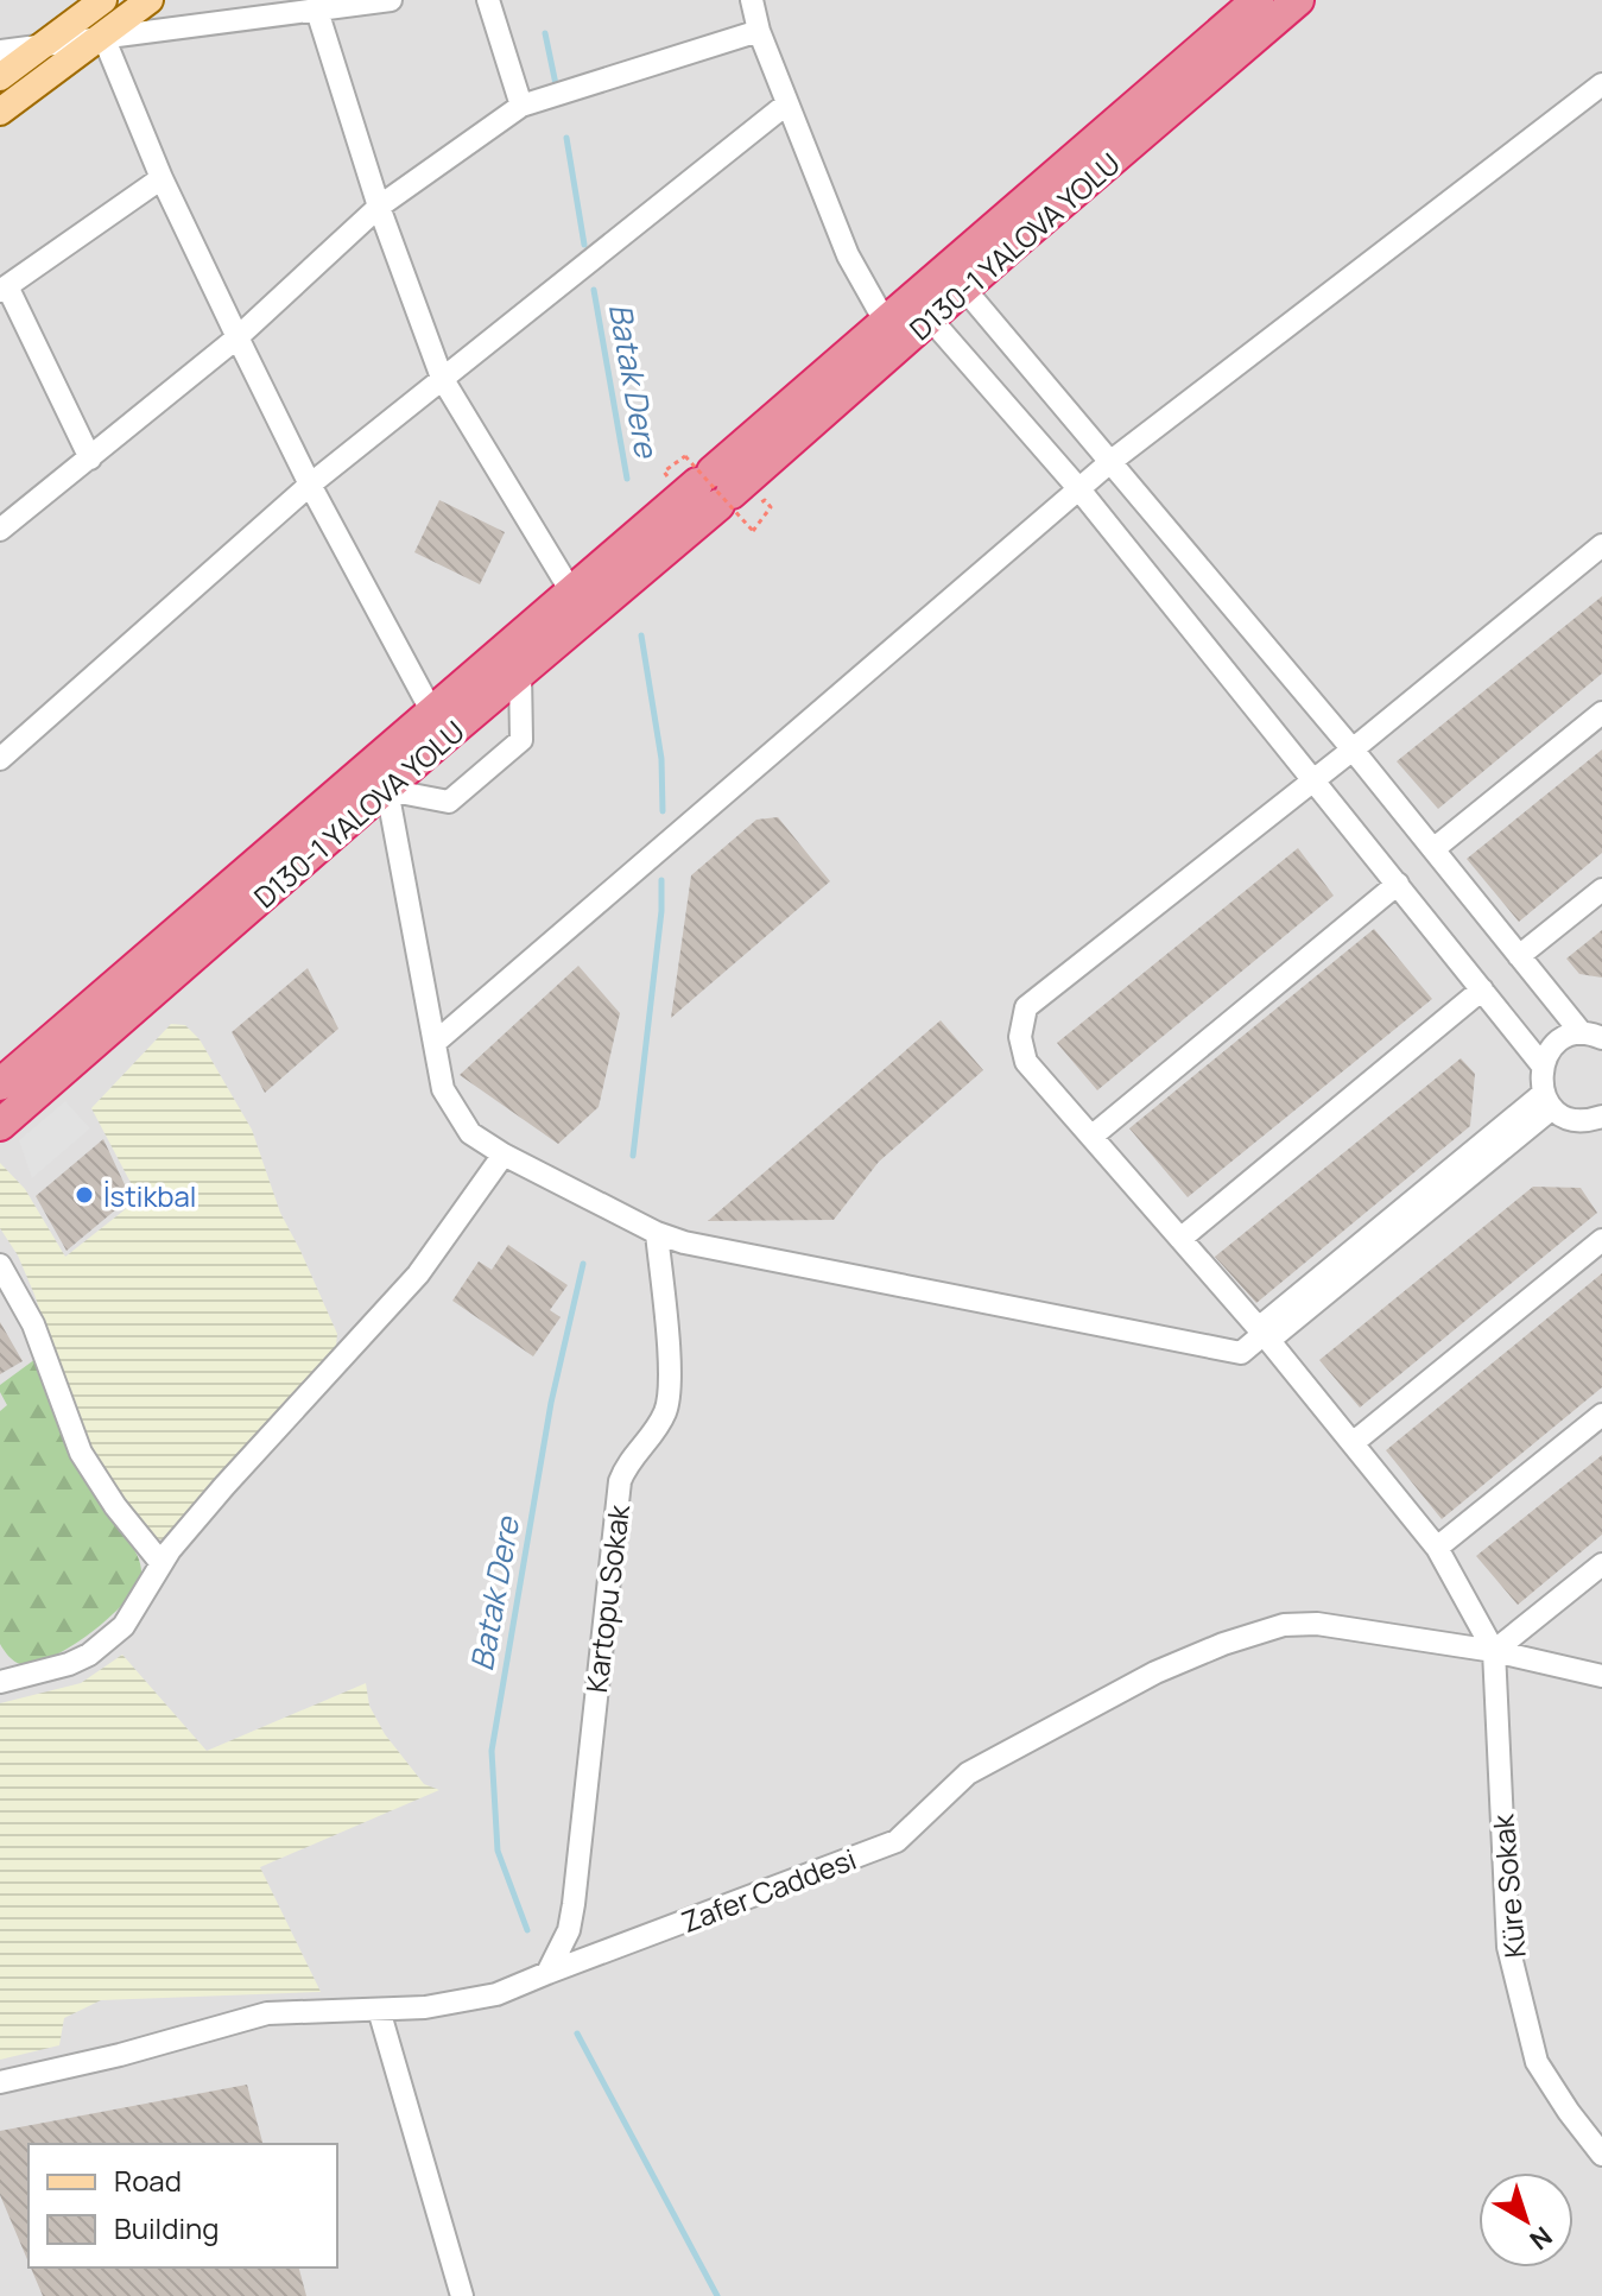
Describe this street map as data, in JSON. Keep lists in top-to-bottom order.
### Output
{
  "streets": {
    "highway": ["D130-1 YALOVA YOLU"],
    "street": ["Kartopu Sokak", "Küre Sokak", "Zafer Caddesi"]
  },
  "crossings": [
    ["Kartopu Sokak", "Zafer Caddesi"],
    ["Küre Sokak", "Zafer Caddesi"]
  ],
  "water": ["Batak Dere"],
  "places": ["İstikbal"],
  "legend": ["Road", "Building"],
  "north": "bottom right"
}
